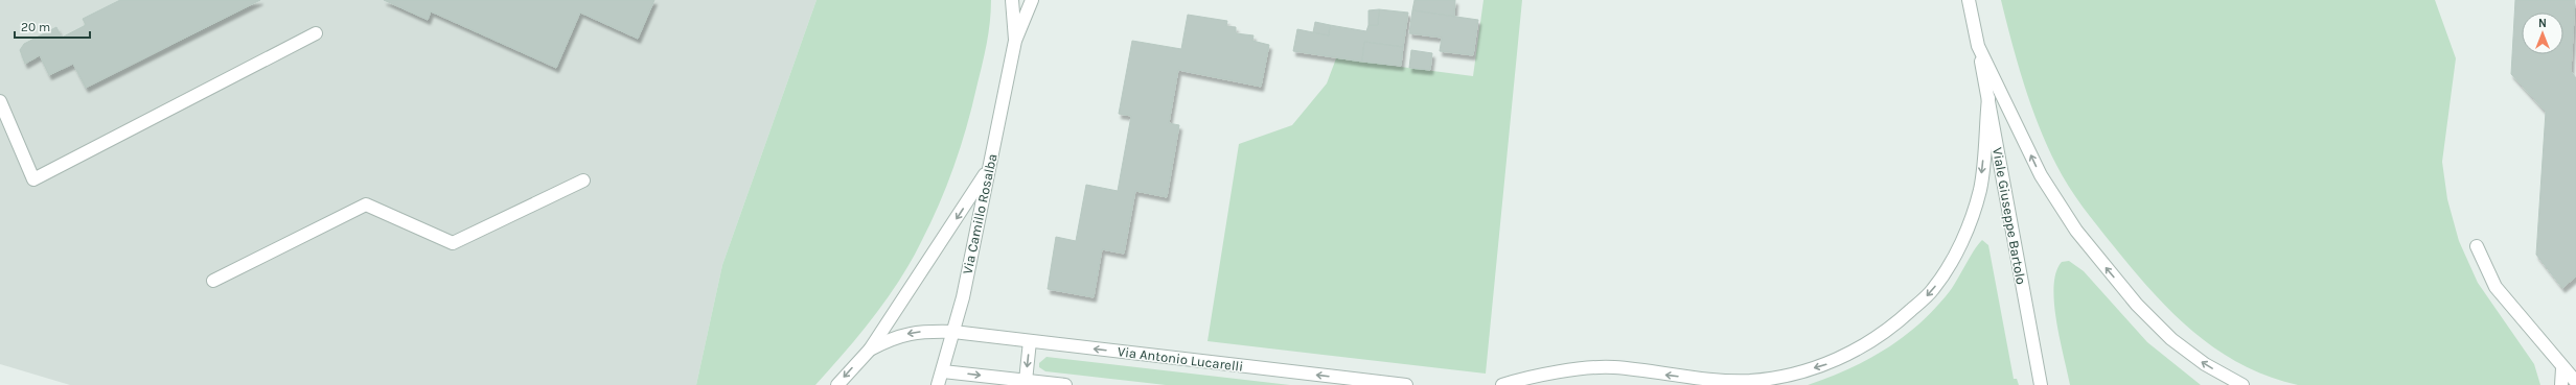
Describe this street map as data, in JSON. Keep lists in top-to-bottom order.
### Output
{
  "streets": {
    "street": ["Via Camillo Rosalba", "Viale Giuseppe Bartolo", "Via Antonio Lucarelli"]
  },
  "crossings": [
    ["Via Camillo Rosalba", "Via Antonio Lucarelli"]
  ],
  "one_way": ["Via Antonio Lucarelli"],
  "scale_bar": "20 m",
  "north": "top"
}
